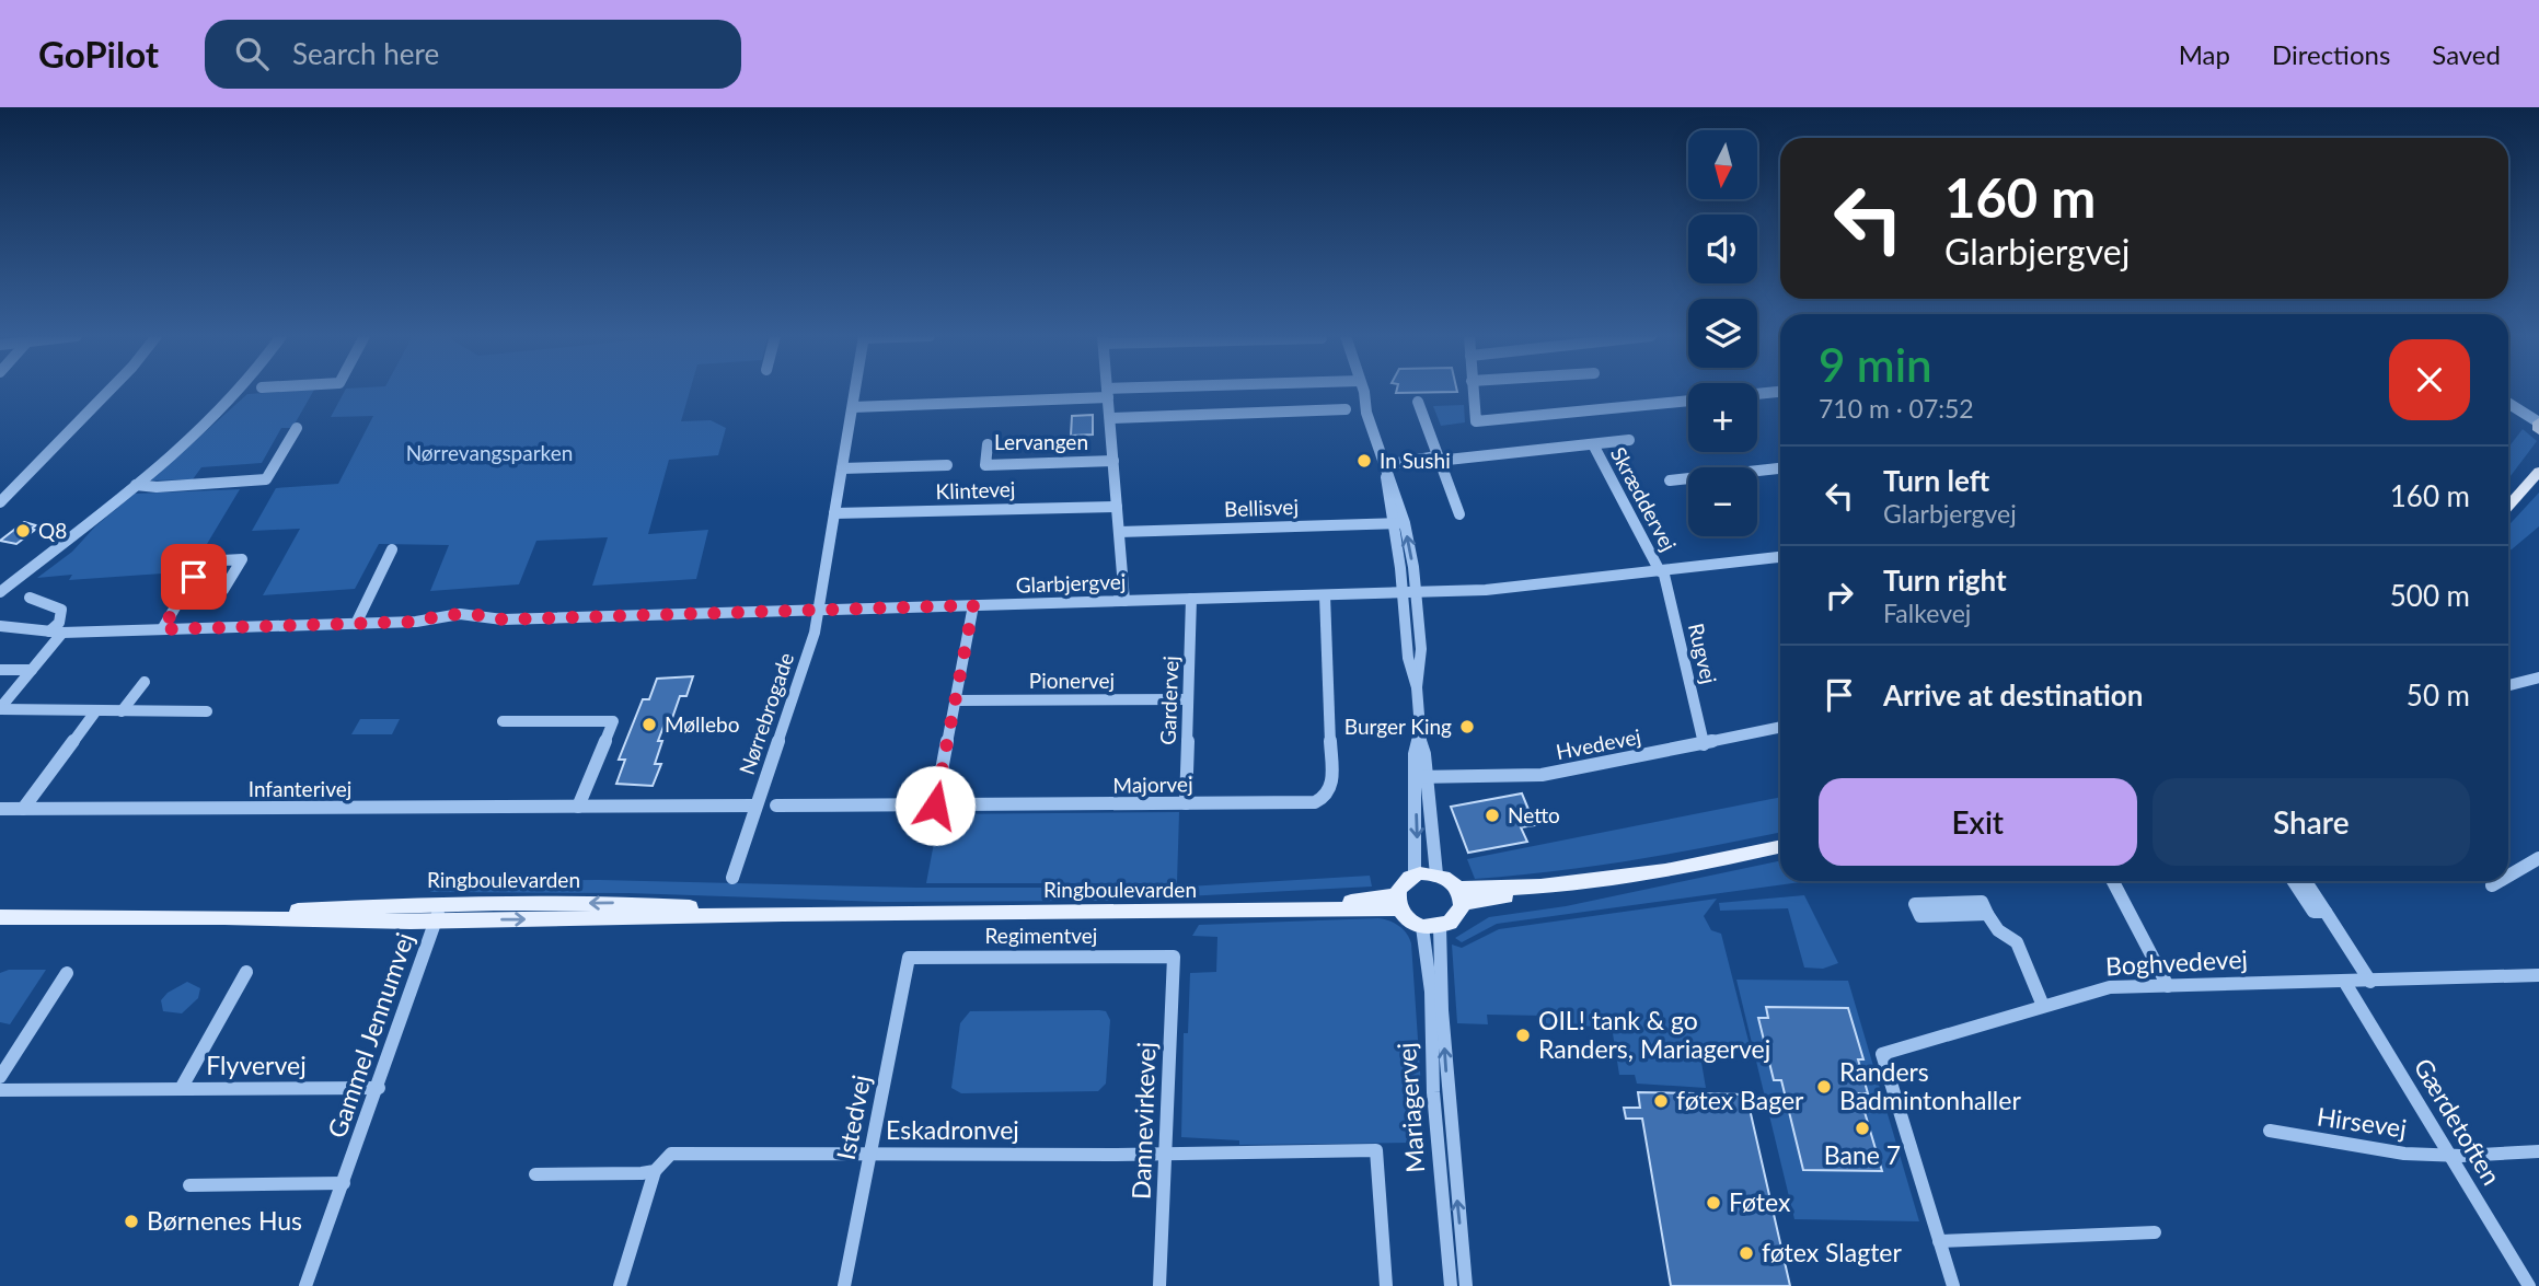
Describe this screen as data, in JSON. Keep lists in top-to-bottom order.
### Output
{
  "streets": {
    "main road": ["Ringboulevarden"],
    "street": [
      "Lervangen",
      "Klintevej",
      "Skræddervej",
      "Bellisvej",
      "Glarbjergvej",
      "Rugvej",
      "Pionervej",
      "Gardervej",
      "Nørrebrogade",
      "Hvedevej",
      "Majorvej",
      "Infanterivej",
      "Regimentvej",
      "Boghvedevej",
      "Gammel Jennumvej",
      "Flyvervej",
      "Mariagervej",
      "Istedvej",
      "Dannevirkevej",
      "Gærdetoften",
      "Hirsevej",
      "Eskadronvej"
    ]
  },
  "crossings": [
    ["Lervangen", "Klintevej"],
    ["Lervangen", "Bellisvej"],
    ["Lervangen", "Glarbjergvej"],
    ["Klintevej", "Nørrebrogade"],
    ["Skræddervej", "Glarbjergvej"],
    ["Skræddervej", "Rugvej"],
    ["Glarbjergvej", "Rugvej"],
    ["Glarbjergvej", "Gardervej"],
    ["Glarbjergvej", "Nørrebrogade"],
    ["Glarbjergvej", "Majorvej"],
    ["Rugvej", "Hvedevej"],
    ["Pionervej", "Gardervej"],
    ["Gardervej", "Majorvej"],
    ["Nørrebrogade", "Infanterivej"],
    ["Ringboulevarden", "Gammel Jennumvej"],
    ["Ringboulevarden", "Mariagervej"],
    ["Regimentvej", "Istedvej"],
    ["Regimentvej", "Dannevirkevej"],
    ["Boghvedevej", "Gærdetoften"],
    ["Gammel Jennumvej", "Flyvervej"],
    ["Istedvej", "Eskadronvej"],
    ["Dannevirkevej", "Eskadronvej"],
    ["Gærdetoften", "Hirsevej"]
  ],
  "parks": ["Nørrevangsparken"],
  "places": [
    "In Sushi",
    "Q8",
    "Møllebo",
    "Burger King",
    "Netto",
    "OIL! tank & go Randers, Mariagervej",
    "Randers Badmintonhaller",
    "føtex Bager",
    "Bane 7",
    "Føtex",
    "Børnenes Hus",
    "føtex Slagter"
  ],
  "north": "bottom",
  "page": {
    "header": "GoPilot",
    "search": "Search here",
    "nav": ["Map", "Directions", "Saved"],
    "map_buttons": ["+", "−"],
    "turn": ["160 m", "Glarbjergvej"],
    "heading": ["9 min", "710 m · 07:52"],
    "list": [
      {
        "name": "Turn left",
        "note": "Glarbjergvej",
        "value": "160 m"
      },
      {
        "name": "Turn right",
        "note": "Falkevej",
        "value": "500 m"
      },
      {
        "name": "Arrive at destination",
        "value": "50 m"
      }
    ],
    "buttons": ["Exit", "Share"]
  }
}
